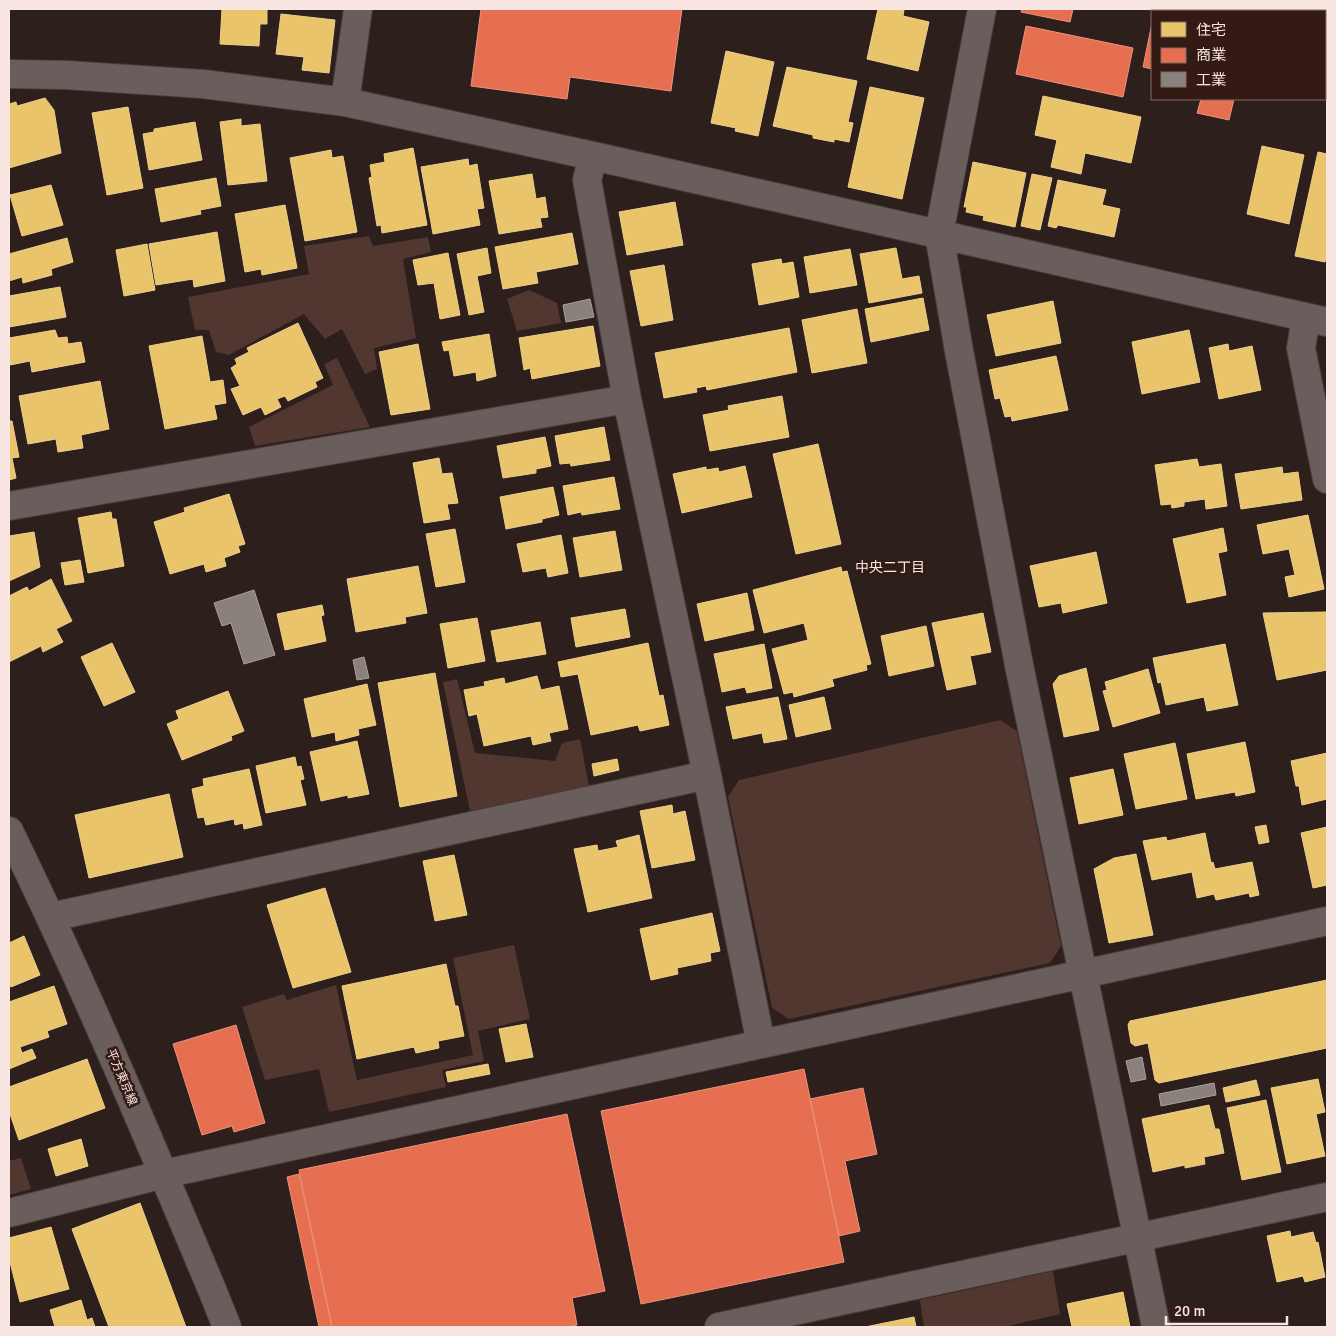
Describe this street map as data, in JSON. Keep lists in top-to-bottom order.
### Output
{
  "streets": {
    "street": ["平方東京線"]
  },
  "districts": ["中央二丁目"],
  "legend": ["住宅", "商業", "工業"],
  "scale_bar": "20 m"
}
